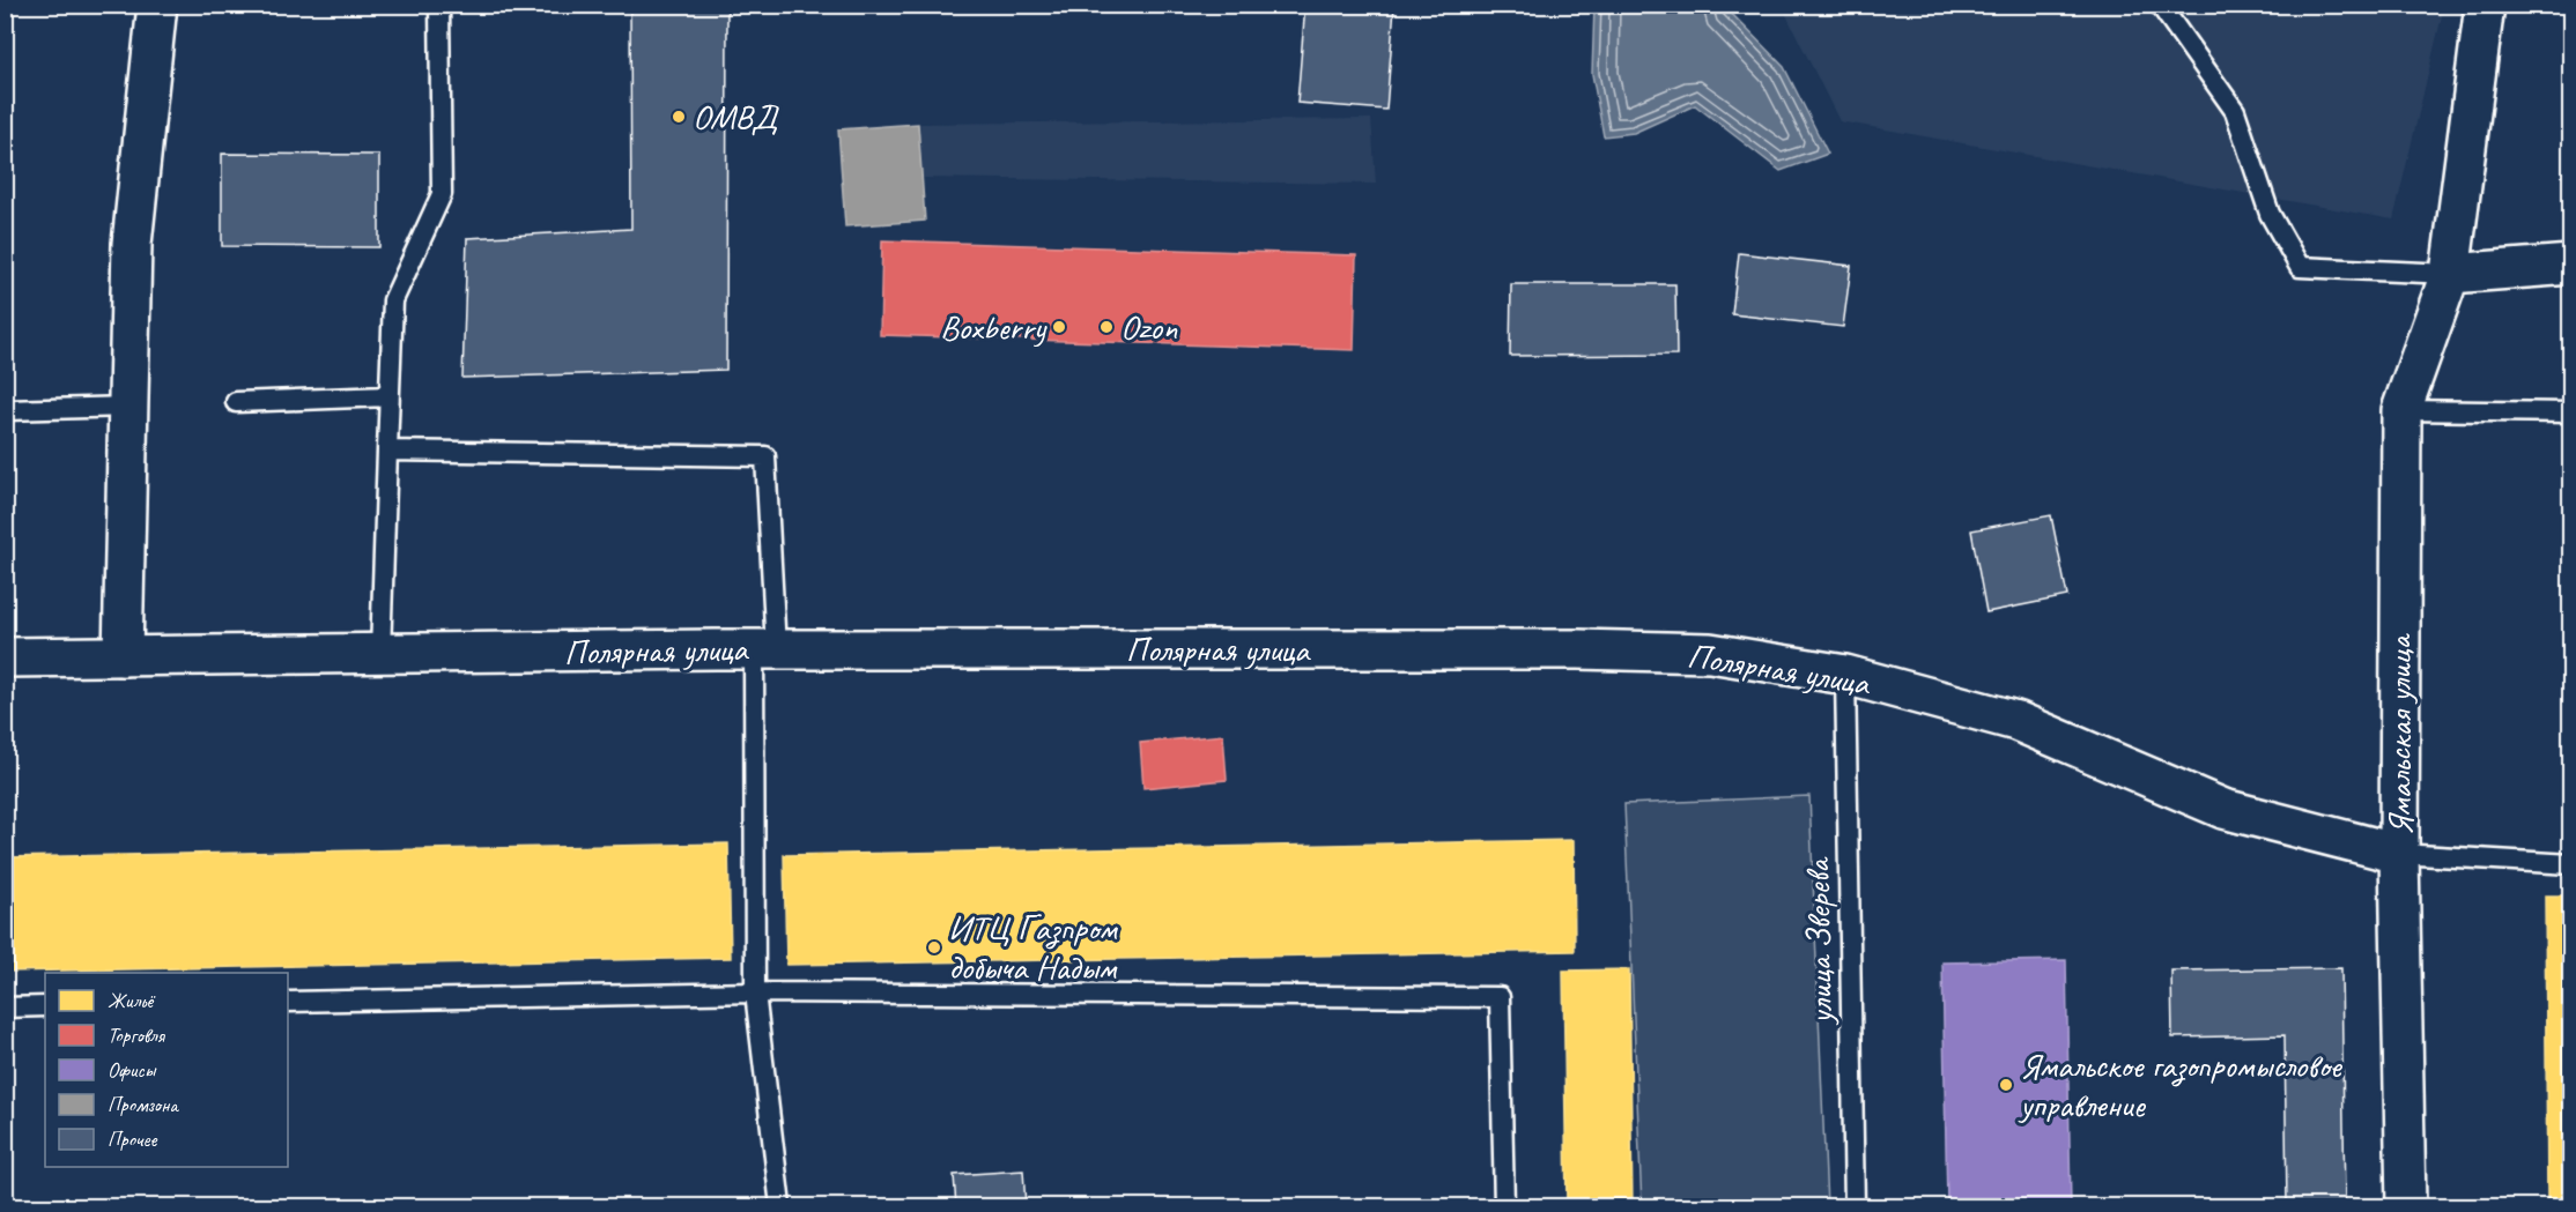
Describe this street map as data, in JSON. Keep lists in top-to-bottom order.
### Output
{
  "streets": {
    "street": ["Полярная улица", "Ямальская улица"],
    "lane": ["улица Зверева"]
  },
  "crossings": [
    ["Полярная улица", "Ямальская улица"],
    ["Полярная улица", "улица Зверева"]
  ],
  "places": [
    "ОМВД",
    "Boxberry",
    "Ozon",
    "ИТЦ Газпром добыча Надым",
    "Ямальское газопромысловое управление"
  ],
  "legend": [
    "Жильё",
    "Торговля",
    "Офисы",
    "Промзона",
    "Прочее"
  ]
}
